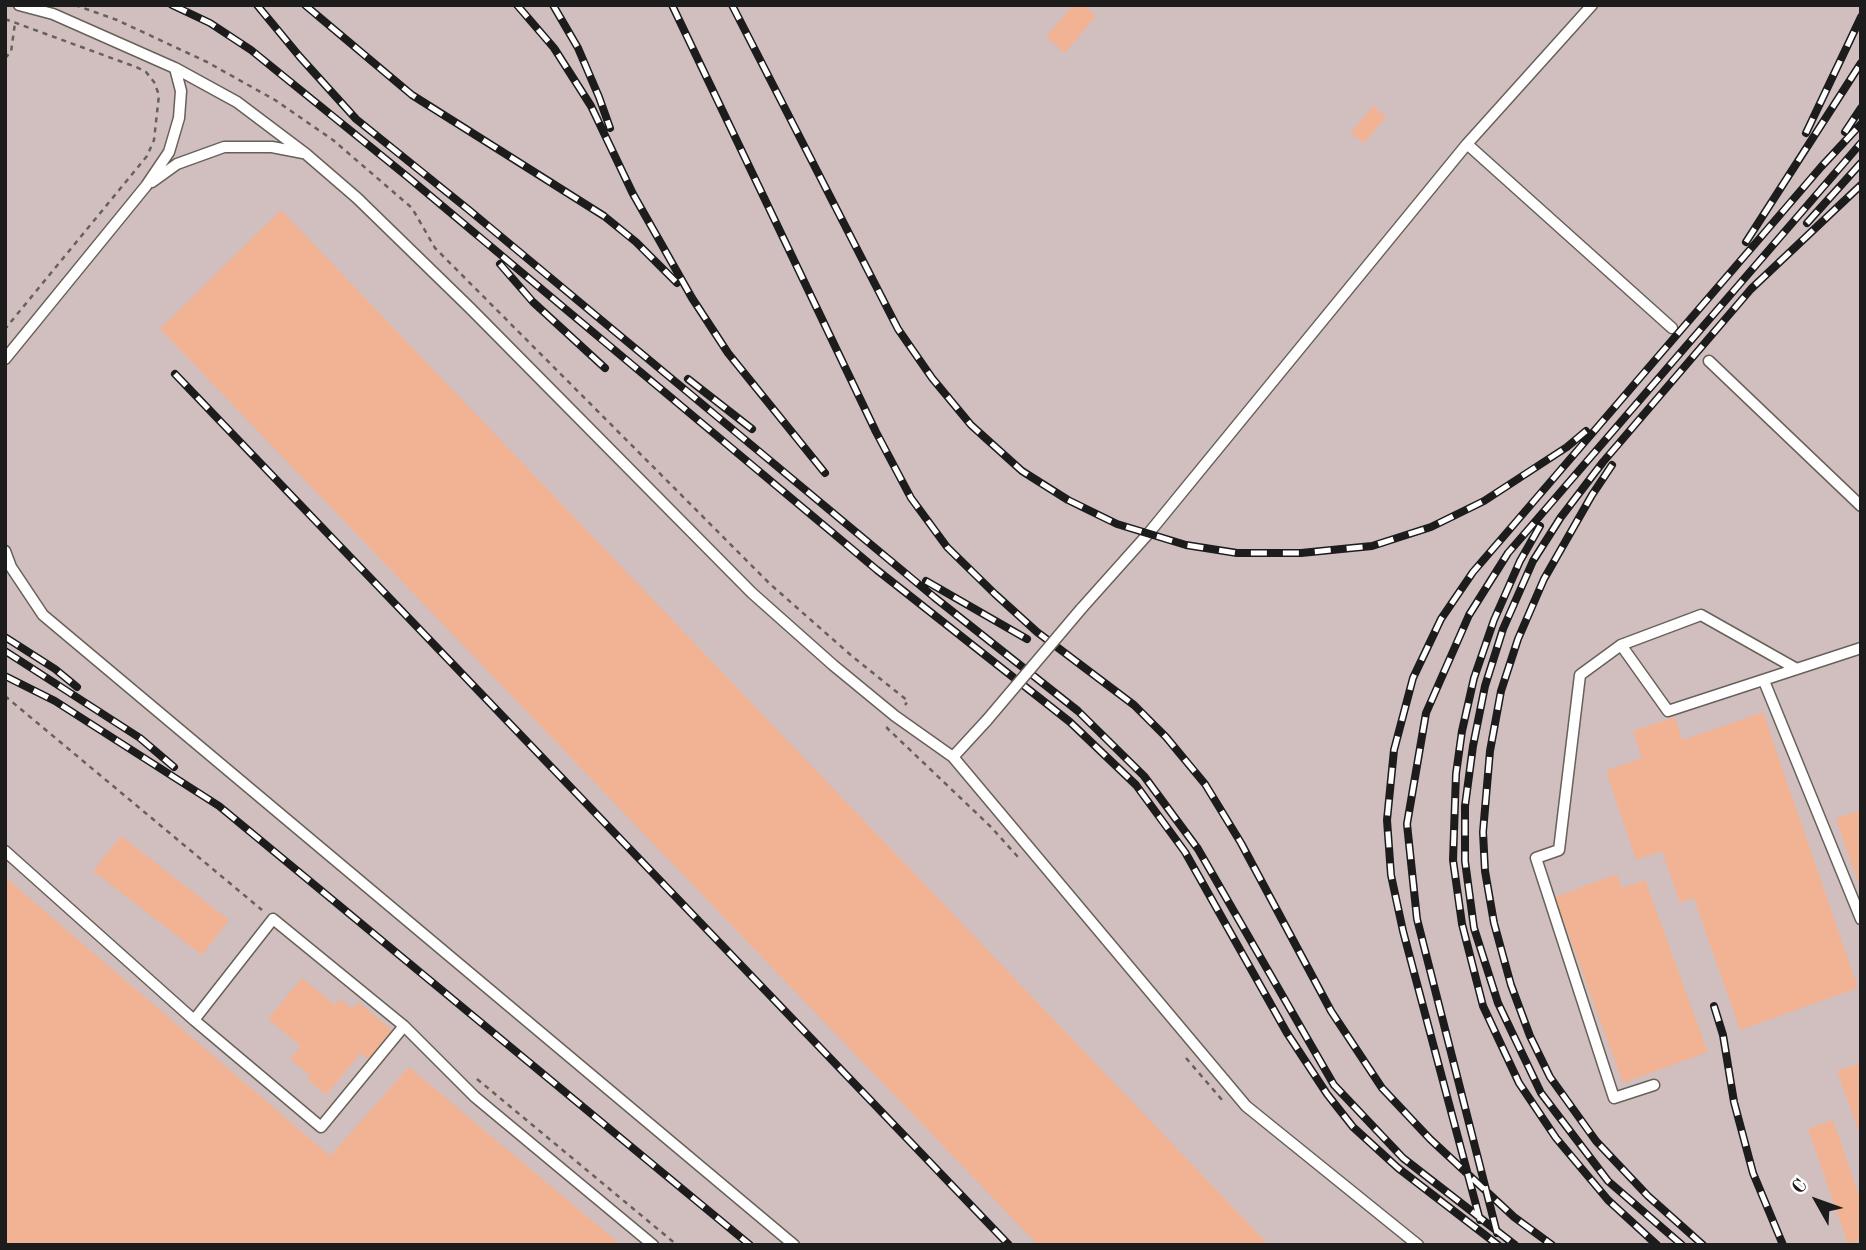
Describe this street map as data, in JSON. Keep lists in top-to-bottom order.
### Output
{
  "north": "top left"
}
